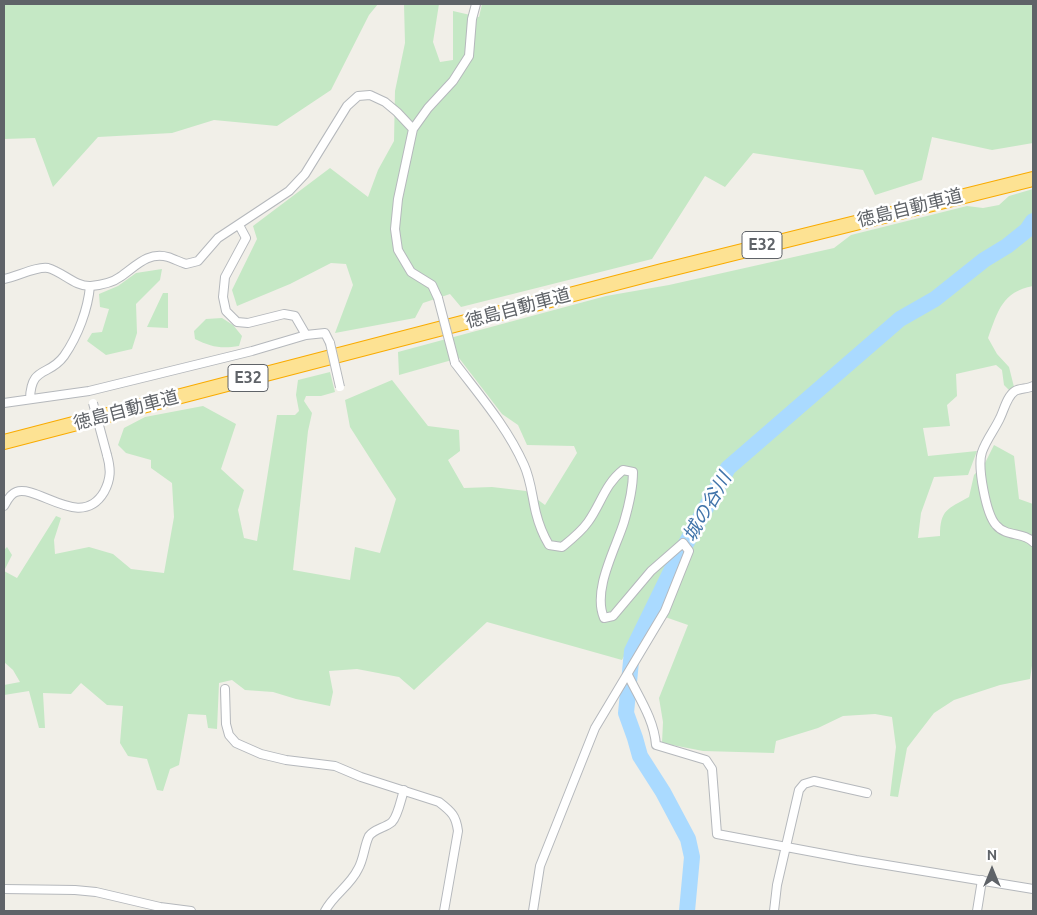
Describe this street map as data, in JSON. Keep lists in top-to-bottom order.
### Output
{
  "streets": {
    "highway": ["徳島自動車道", "E32"]
  },
  "water": ["城の谷川"],
  "north": "top"
}
